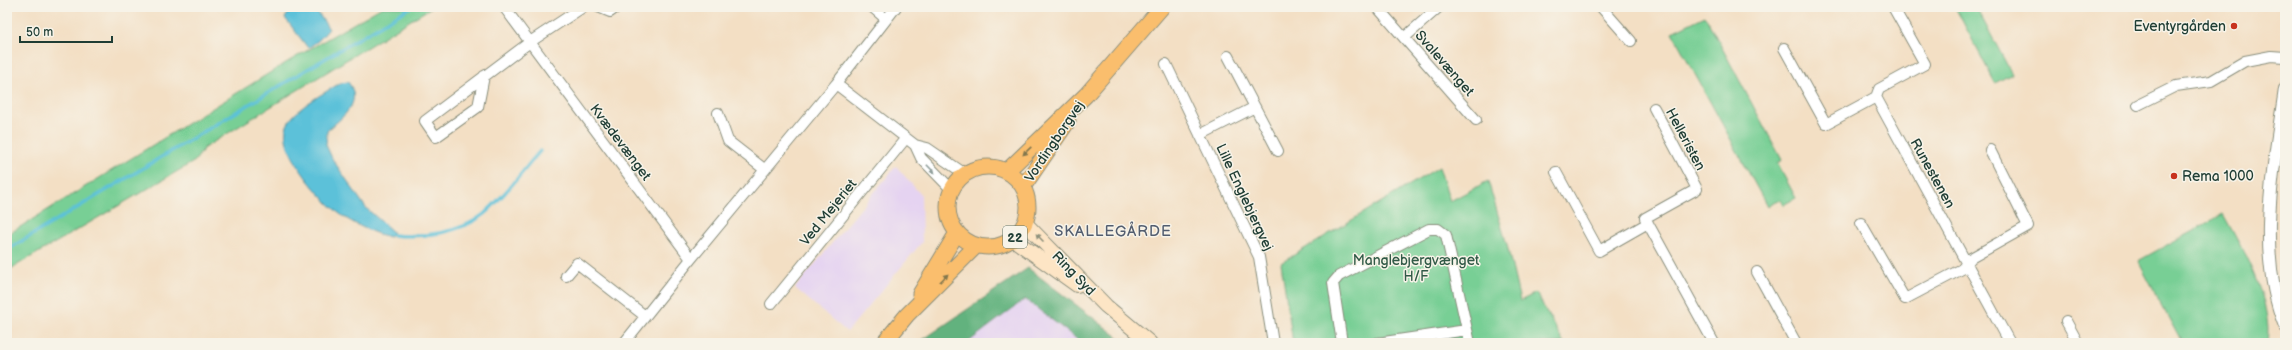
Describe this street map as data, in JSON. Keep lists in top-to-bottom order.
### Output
{
  "streets": {
    "main road": ["Vordingborgvej", "22", "Ring Syd"],
    "street": [
      "Svalevænget",
      "Helleristen",
      "Kvædevænget",
      "Runestenen",
      "Lille Englebjergvej",
      "Ved Mejeriet"
    ]
  },
  "crossings": [
    ["Vordingborgvej", "22"],
    ["Vordingborgvej", "Ring Syd"],
    ["22", "Ring Syd"]
  ],
  "districts": ["SKALLEGÅRDE"],
  "parks": ["Manglebjergvænget H/F"],
  "places": ["Eventyrgården", "Rema 1000"],
  "scale_bar": "50 m"
}
